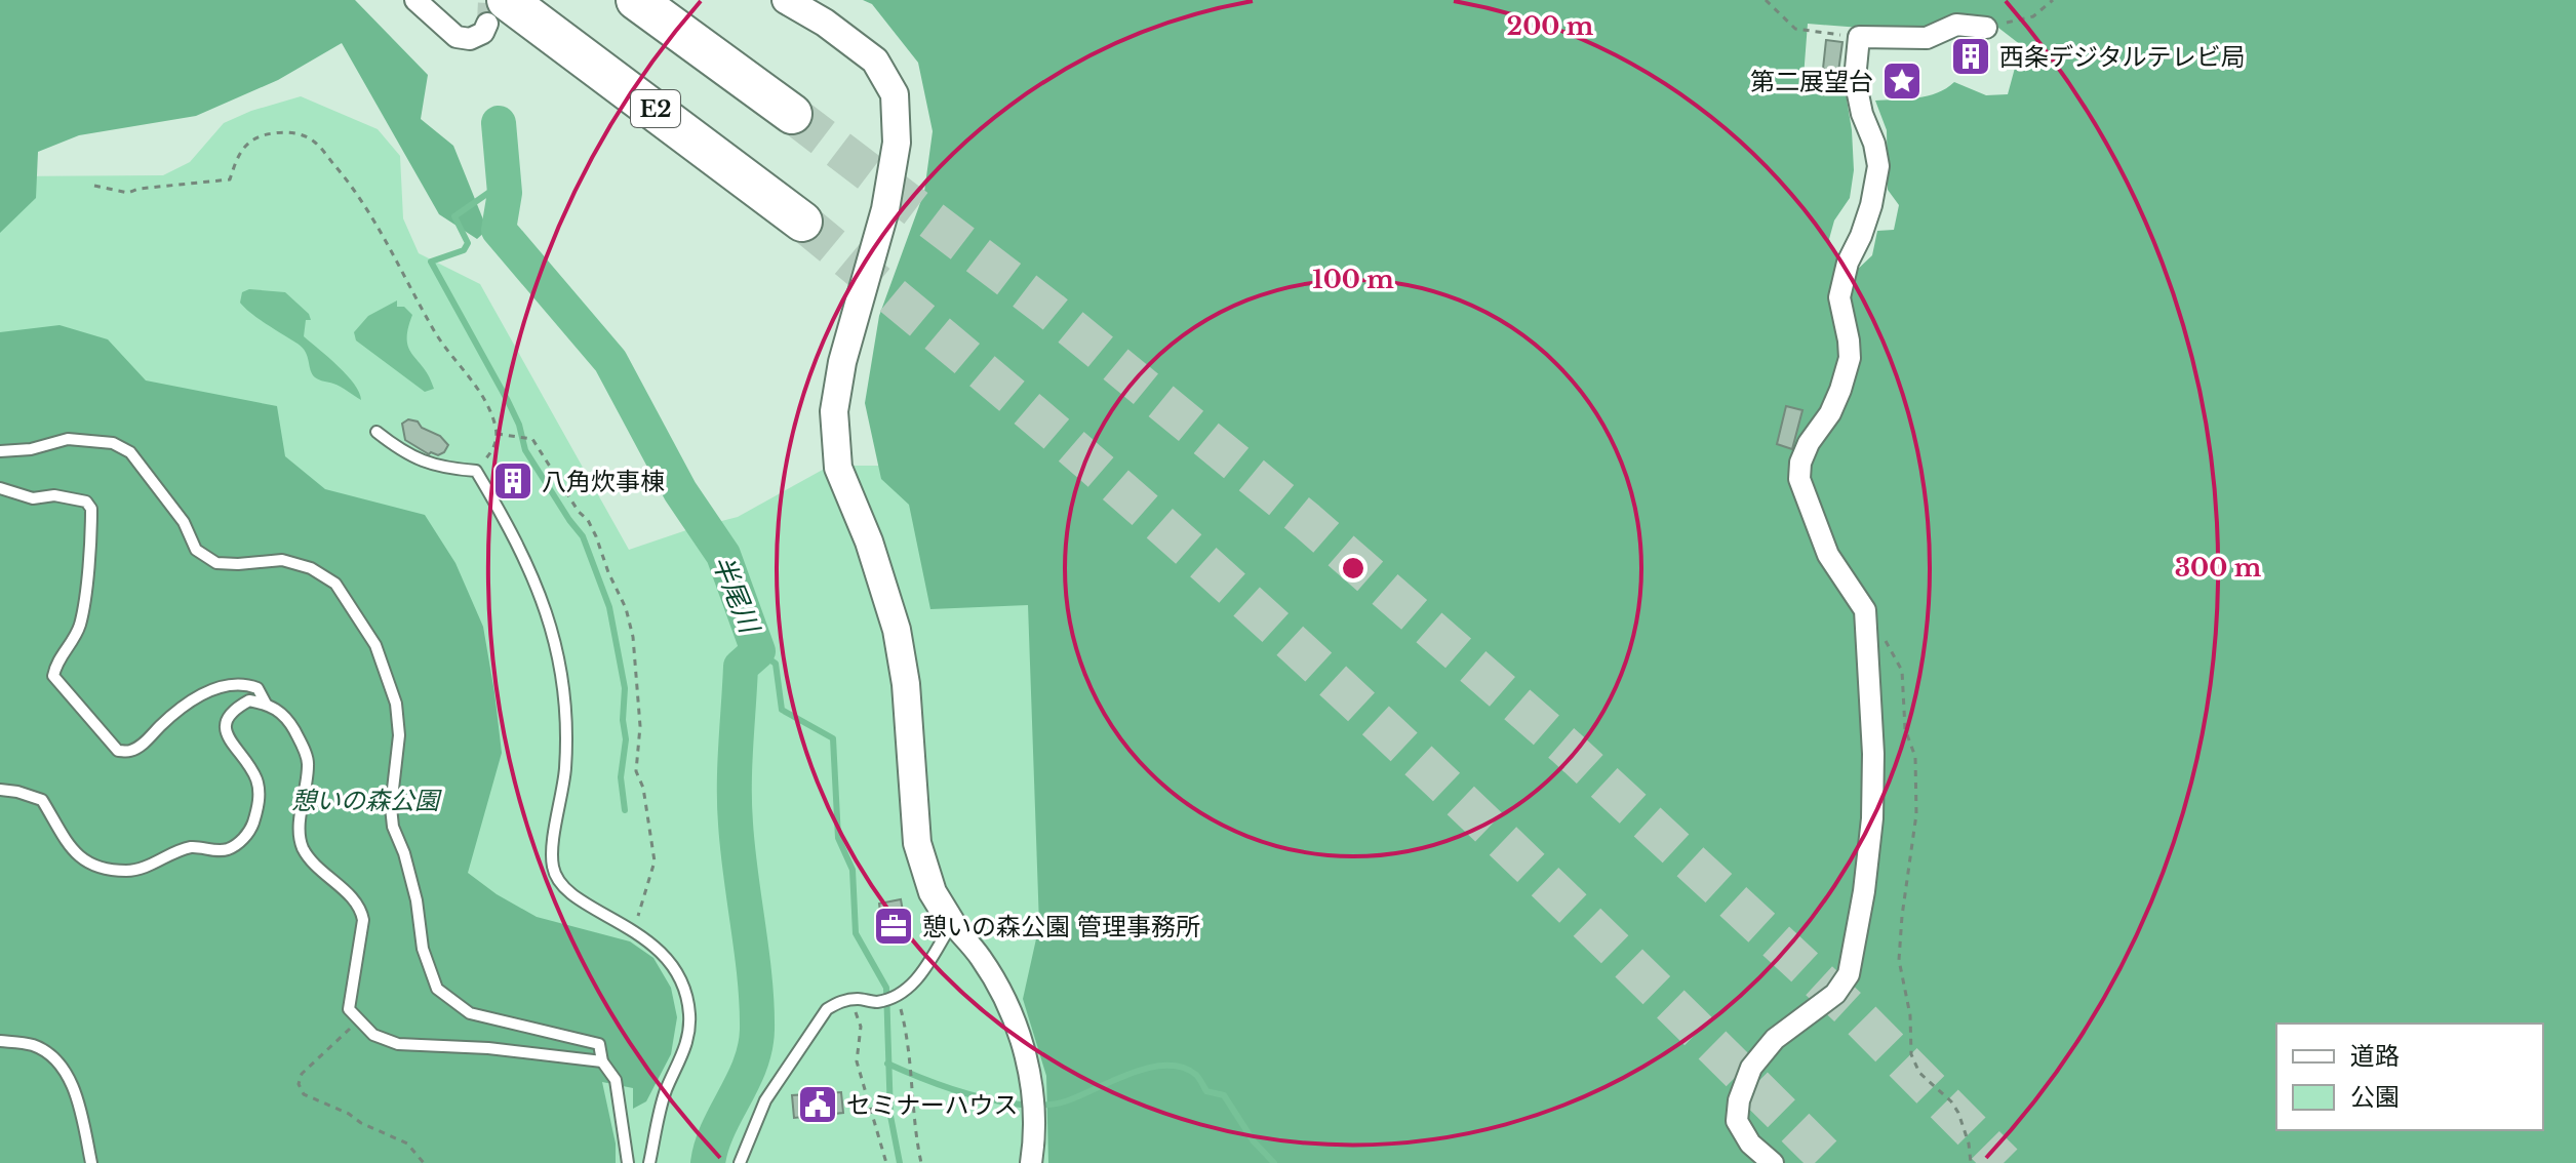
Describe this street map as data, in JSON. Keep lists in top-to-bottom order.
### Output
{
  "streets": {
    "highway": ["E2"]
  },
  "water": ["半尾川"],
  "parks": ["憩いの森公園"],
  "places": {
    "building": ["西条デジタルテレビ局", "八角炊事棟"],
    "place": ["第二展望台"],
    "office": ["憩いの森公園 管理事務所"],
    "public building": ["セミナーハウス"]
  },
  "legend": ["道路", "公園"],
  "rings": ["200 m", "100 m", "300 m"]
}
